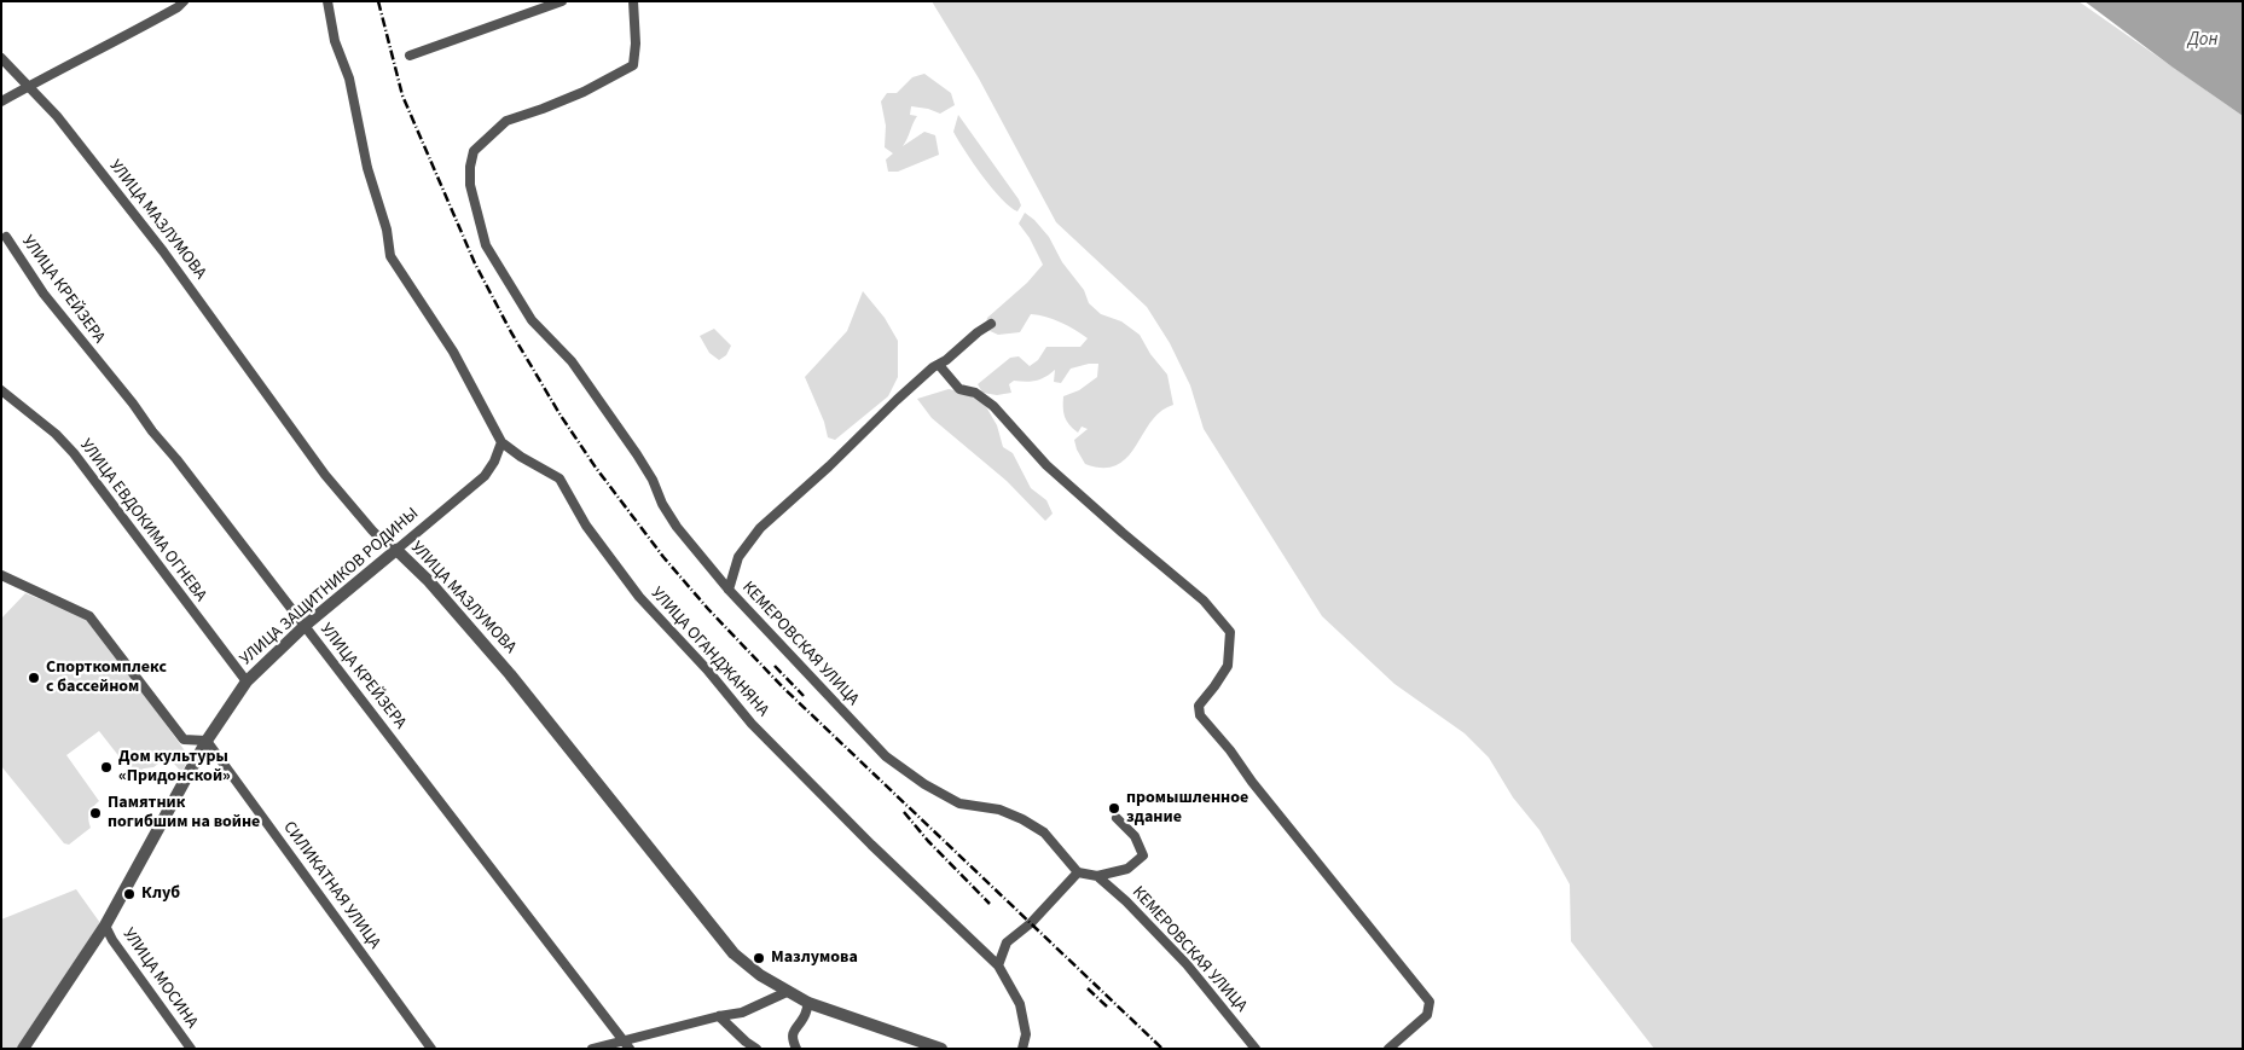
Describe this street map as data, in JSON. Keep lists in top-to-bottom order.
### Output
{
  "streets": {
    "street": [
      "УЛИЦА МАЗЛУМОВА",
      "УЛИЦА КРЕЙЗЕРА",
      "УЛИЦА ЕВДОКИМА ОГНЕВА",
      "УЛИЦА ЗАЩИТНИКОВ РОДИНЫ",
      "КЕМЕРОВСКАЯ УЛИЦА",
      "УЛИЦА ОГАНДЖАНЯНА",
      "СИЛИКАТНАЯ УЛИЦА",
      "УЛИЦА МОСИНА"
    ]
  },
  "crossings": [
    ["УЛИЦА МАЗЛУМОВА", "УЛИЦА ЗАЩИТНИКОВ РОДИНЫ"],
    ["УЛИЦА КРЕЙЗЕРА", "УЛИЦА ЗАЩИТНИКОВ РОДИНЫ"],
    ["УЛИЦА ЕВДОКИМА ОГНЕВА", "УЛИЦА ЗАЩИТНИКОВ РОДИНЫ"],
    ["УЛИЦА ЗАЩИТНИКОВ РОДИНЫ", "УЛИЦА ОГАНДЖАНЯНА"],
    ["УЛИЦА ЗАЩИТНИКОВ РОДИНЫ", "СИЛИКАТНАЯ УЛИЦА"],
    ["УЛИЦА ЗАЩИТНИКОВ РОДИНЫ", "УЛИЦА МОСИНА"]
  ],
  "water": ["Дон"],
  "places": [
    "Спорткомплекс с бассейном",
    "Дом культуры «Придонской»",
    "промышленное здание",
    "Памятник погибшим на войне",
    "Клуб",
    "Мазлумова"
  ]
}
